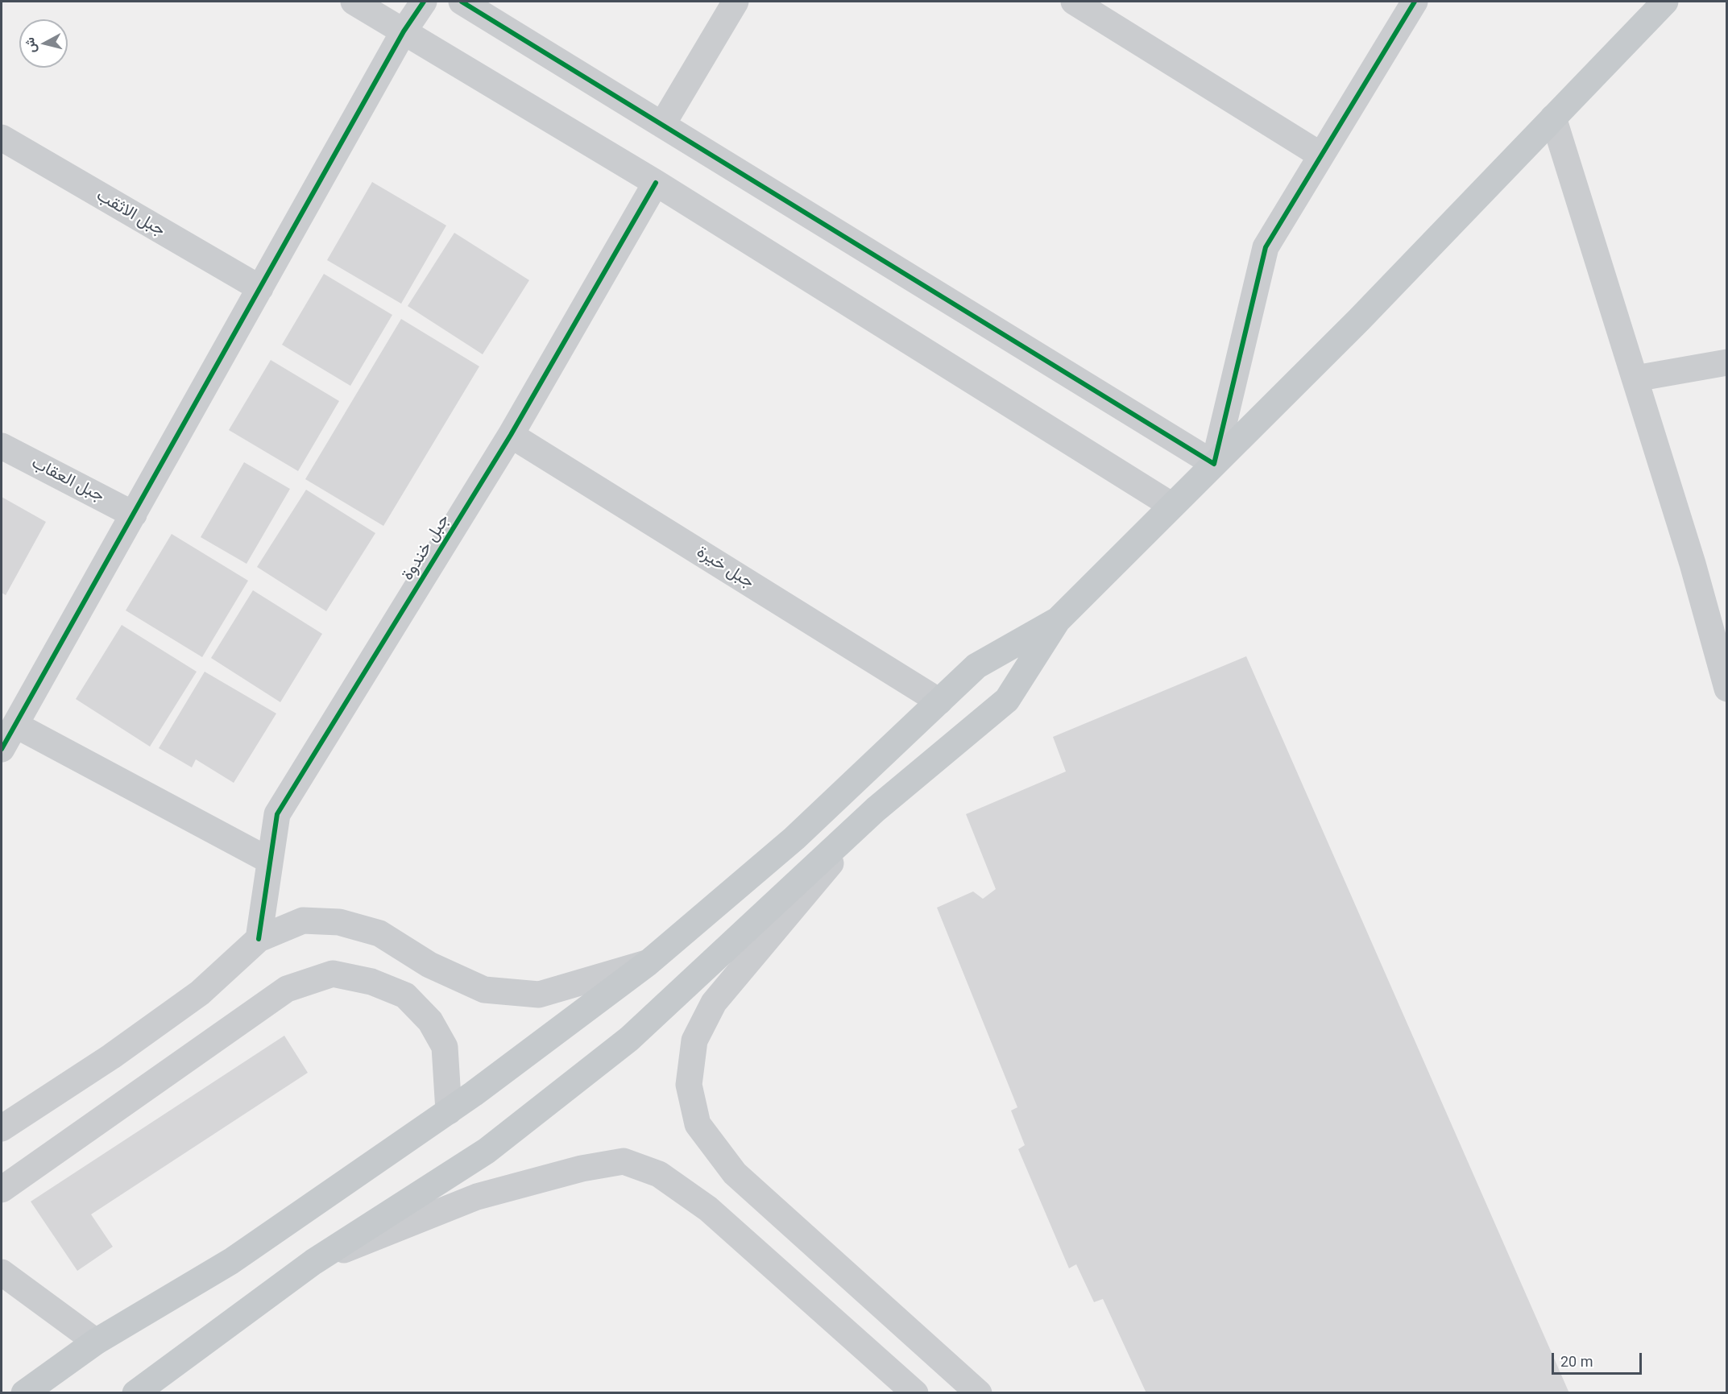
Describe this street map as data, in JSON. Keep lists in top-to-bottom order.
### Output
{
  "streets": {
    "street": [
      "جبل الاثقب",
      "جبل العقاب",
      "جبل خندوة",
      "جبل خيرة"
    ]
  },
  "crossings": [
    ["جبل خندوة", "جبل خيرة"]
  ],
  "scale_bar": "20 m",
  "north": "left"
}
